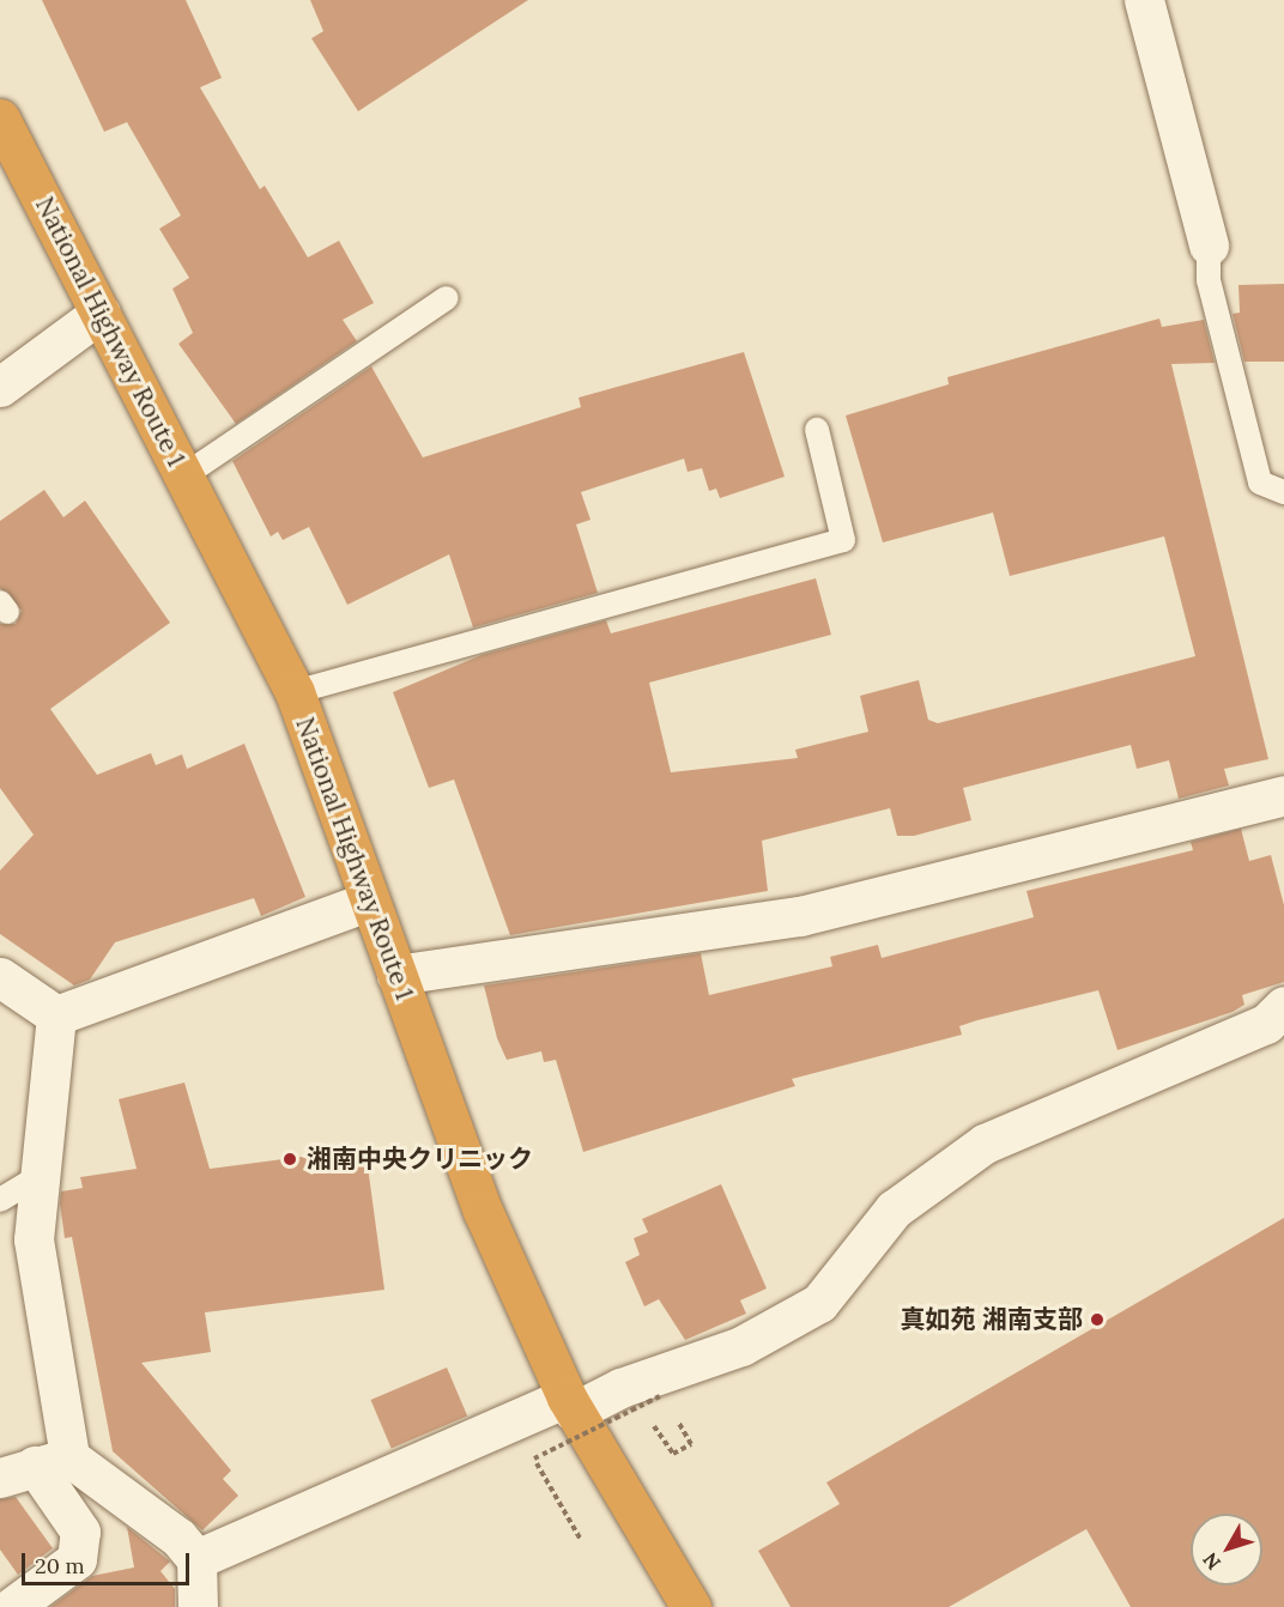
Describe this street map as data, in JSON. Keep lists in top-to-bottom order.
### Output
{
  "streets": {
    "highway": ["National Highway Route 1"]
  },
  "places": ["湘南中央クリニック", "真如苑 湘南支部"],
  "scale_bar": "20 m",
  "north": "bottom left"
}
